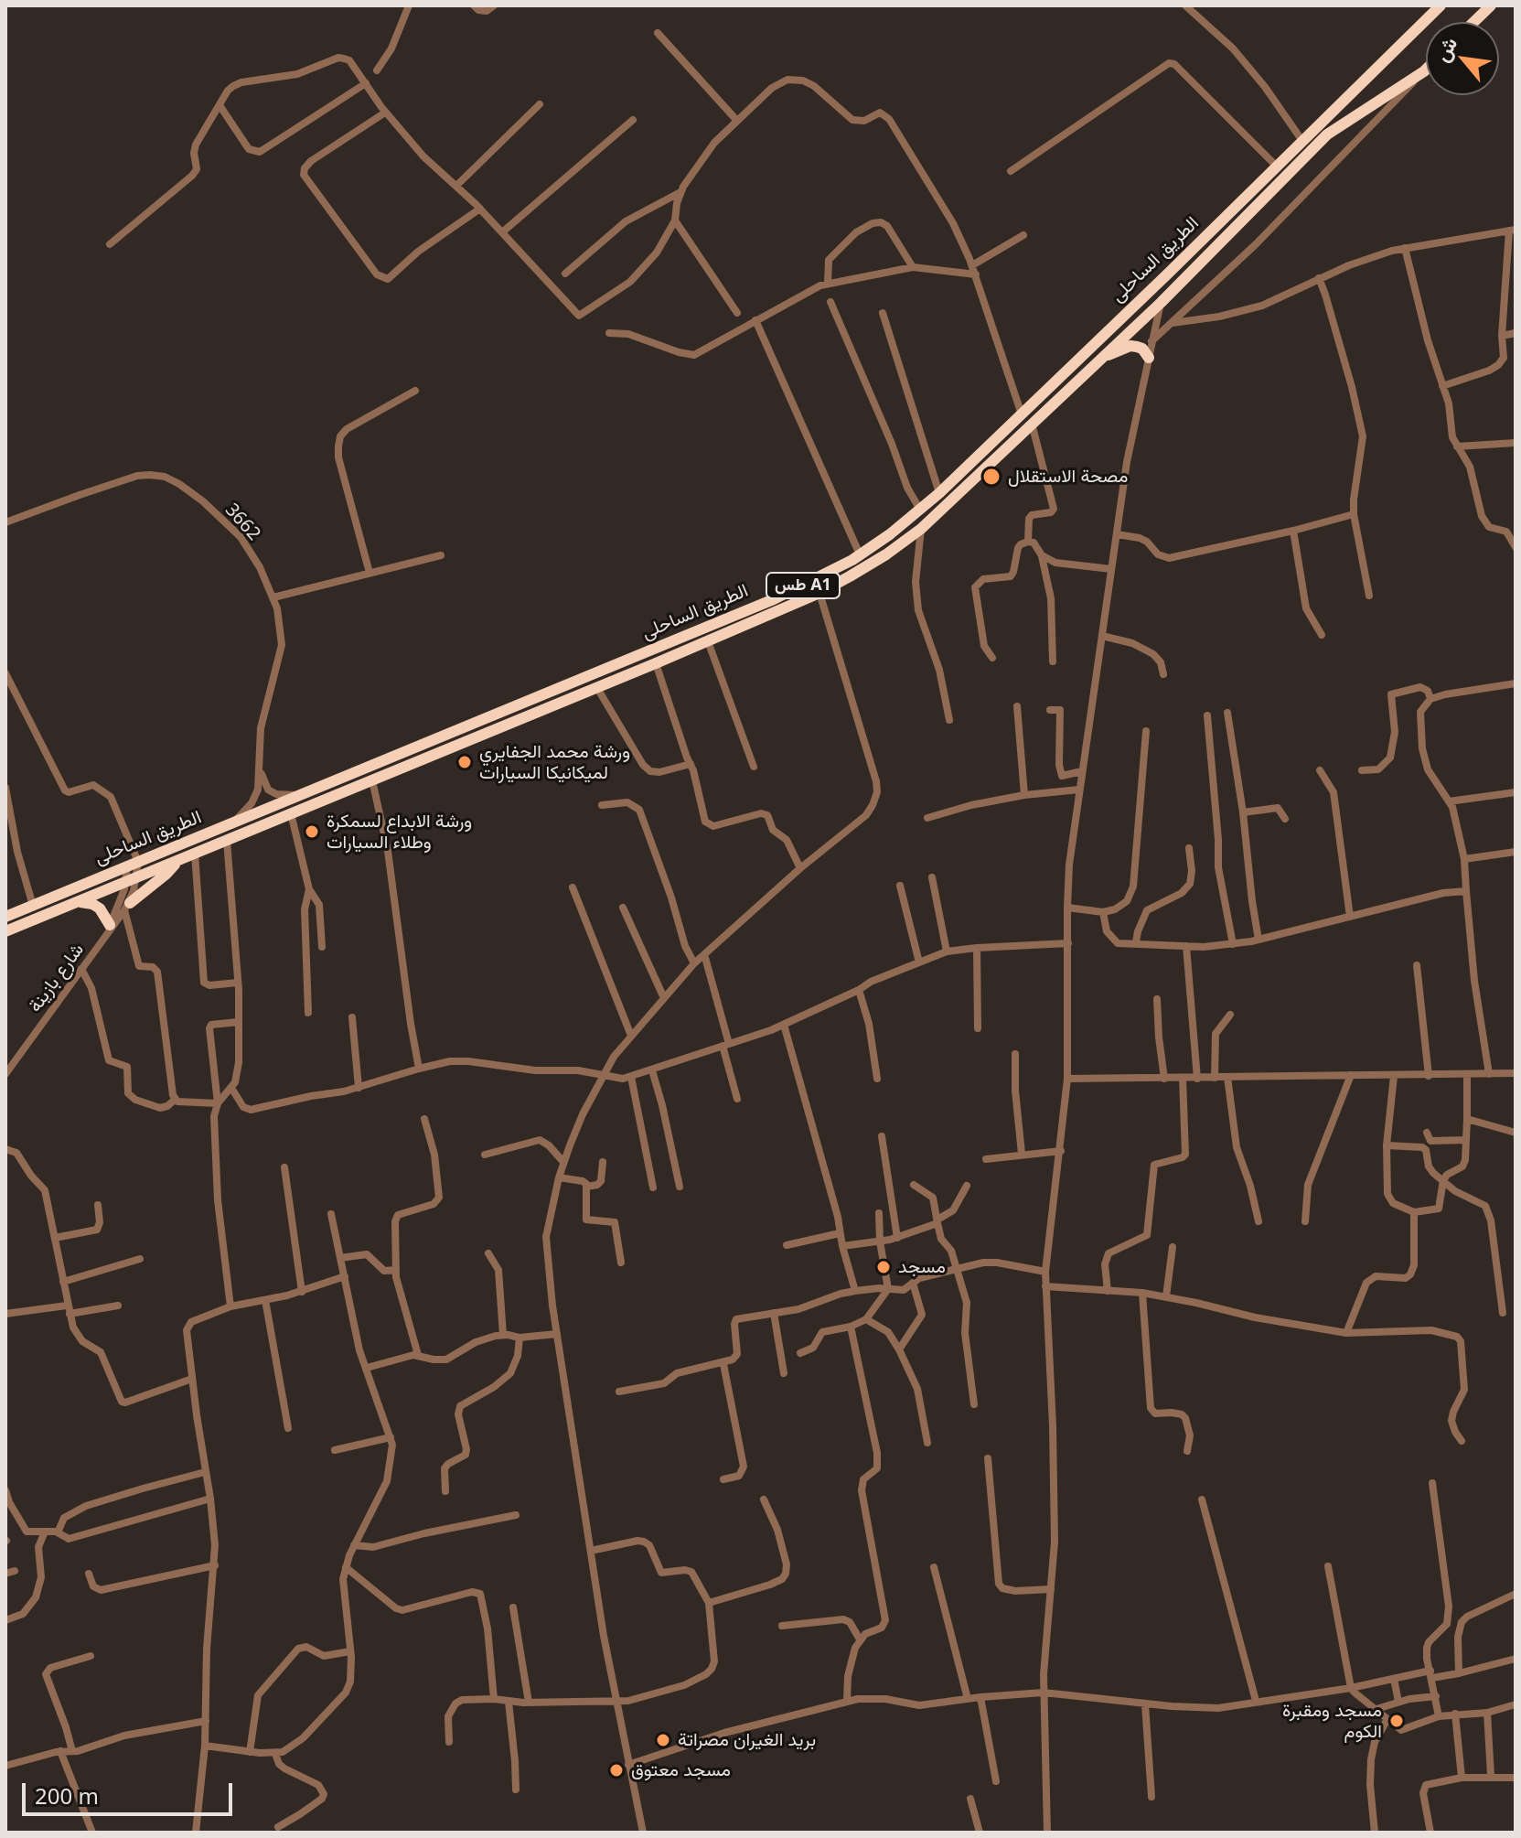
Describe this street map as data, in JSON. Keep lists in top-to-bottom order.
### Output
{
  "streets": {
    "highway": ["الطريق الساحلى", "طس A1"],
    "street": ["3662", "شارع بازينة"]
  },
  "crossings": [
    ["الطريق الساحلى", "3662"],
    ["الطريق الساحلى", "شارع بازينة"]
  ],
  "places": [
    "مصحة الاستقلال",
    "ورشة محمد الجفايري لميكانيكا السيارات",
    "ورشة الابداع لسمكرة وطلاء السيارات",
    "مسجد",
    "مسجد ومقبرة الكوم",
    "بريد الغيران مصراتة",
    "مسجد معتوق"
  ],
  "scale_bar": "200 m",
  "north": "top left"
}
